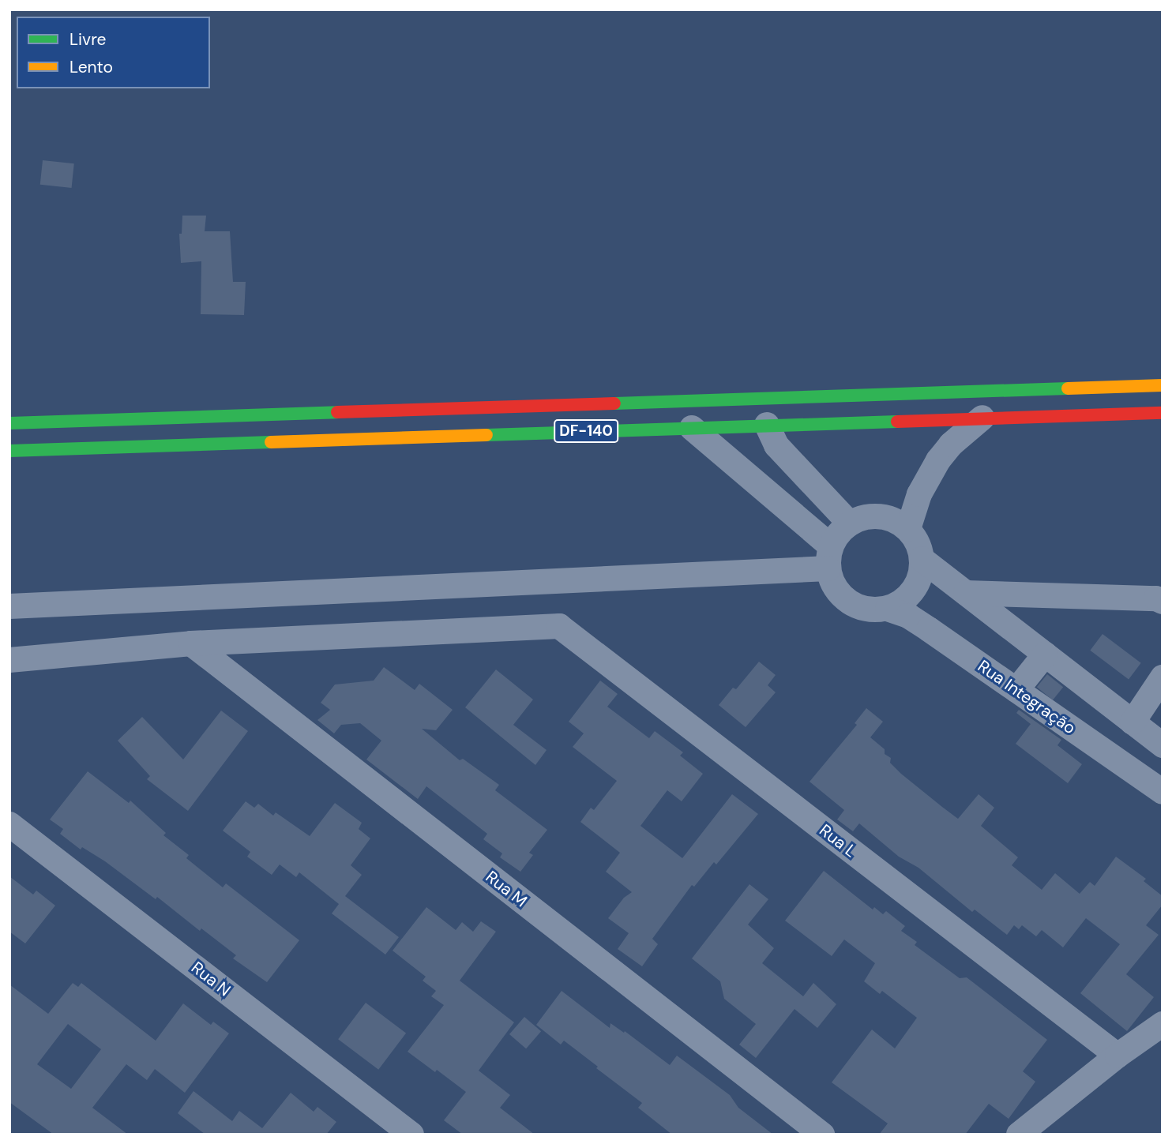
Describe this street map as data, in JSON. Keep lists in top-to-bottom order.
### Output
{
  "streets": {
    "main road": ["DF-140"],
    "street": [
      "Rua Integração",
      "Rua L",
      "Rua M",
      "Rua N"
    ]
  },
  "crossings": [
    ["Rua L", "Rua M"]
  ],
  "legend": ["Livre", "Lento"]
}
